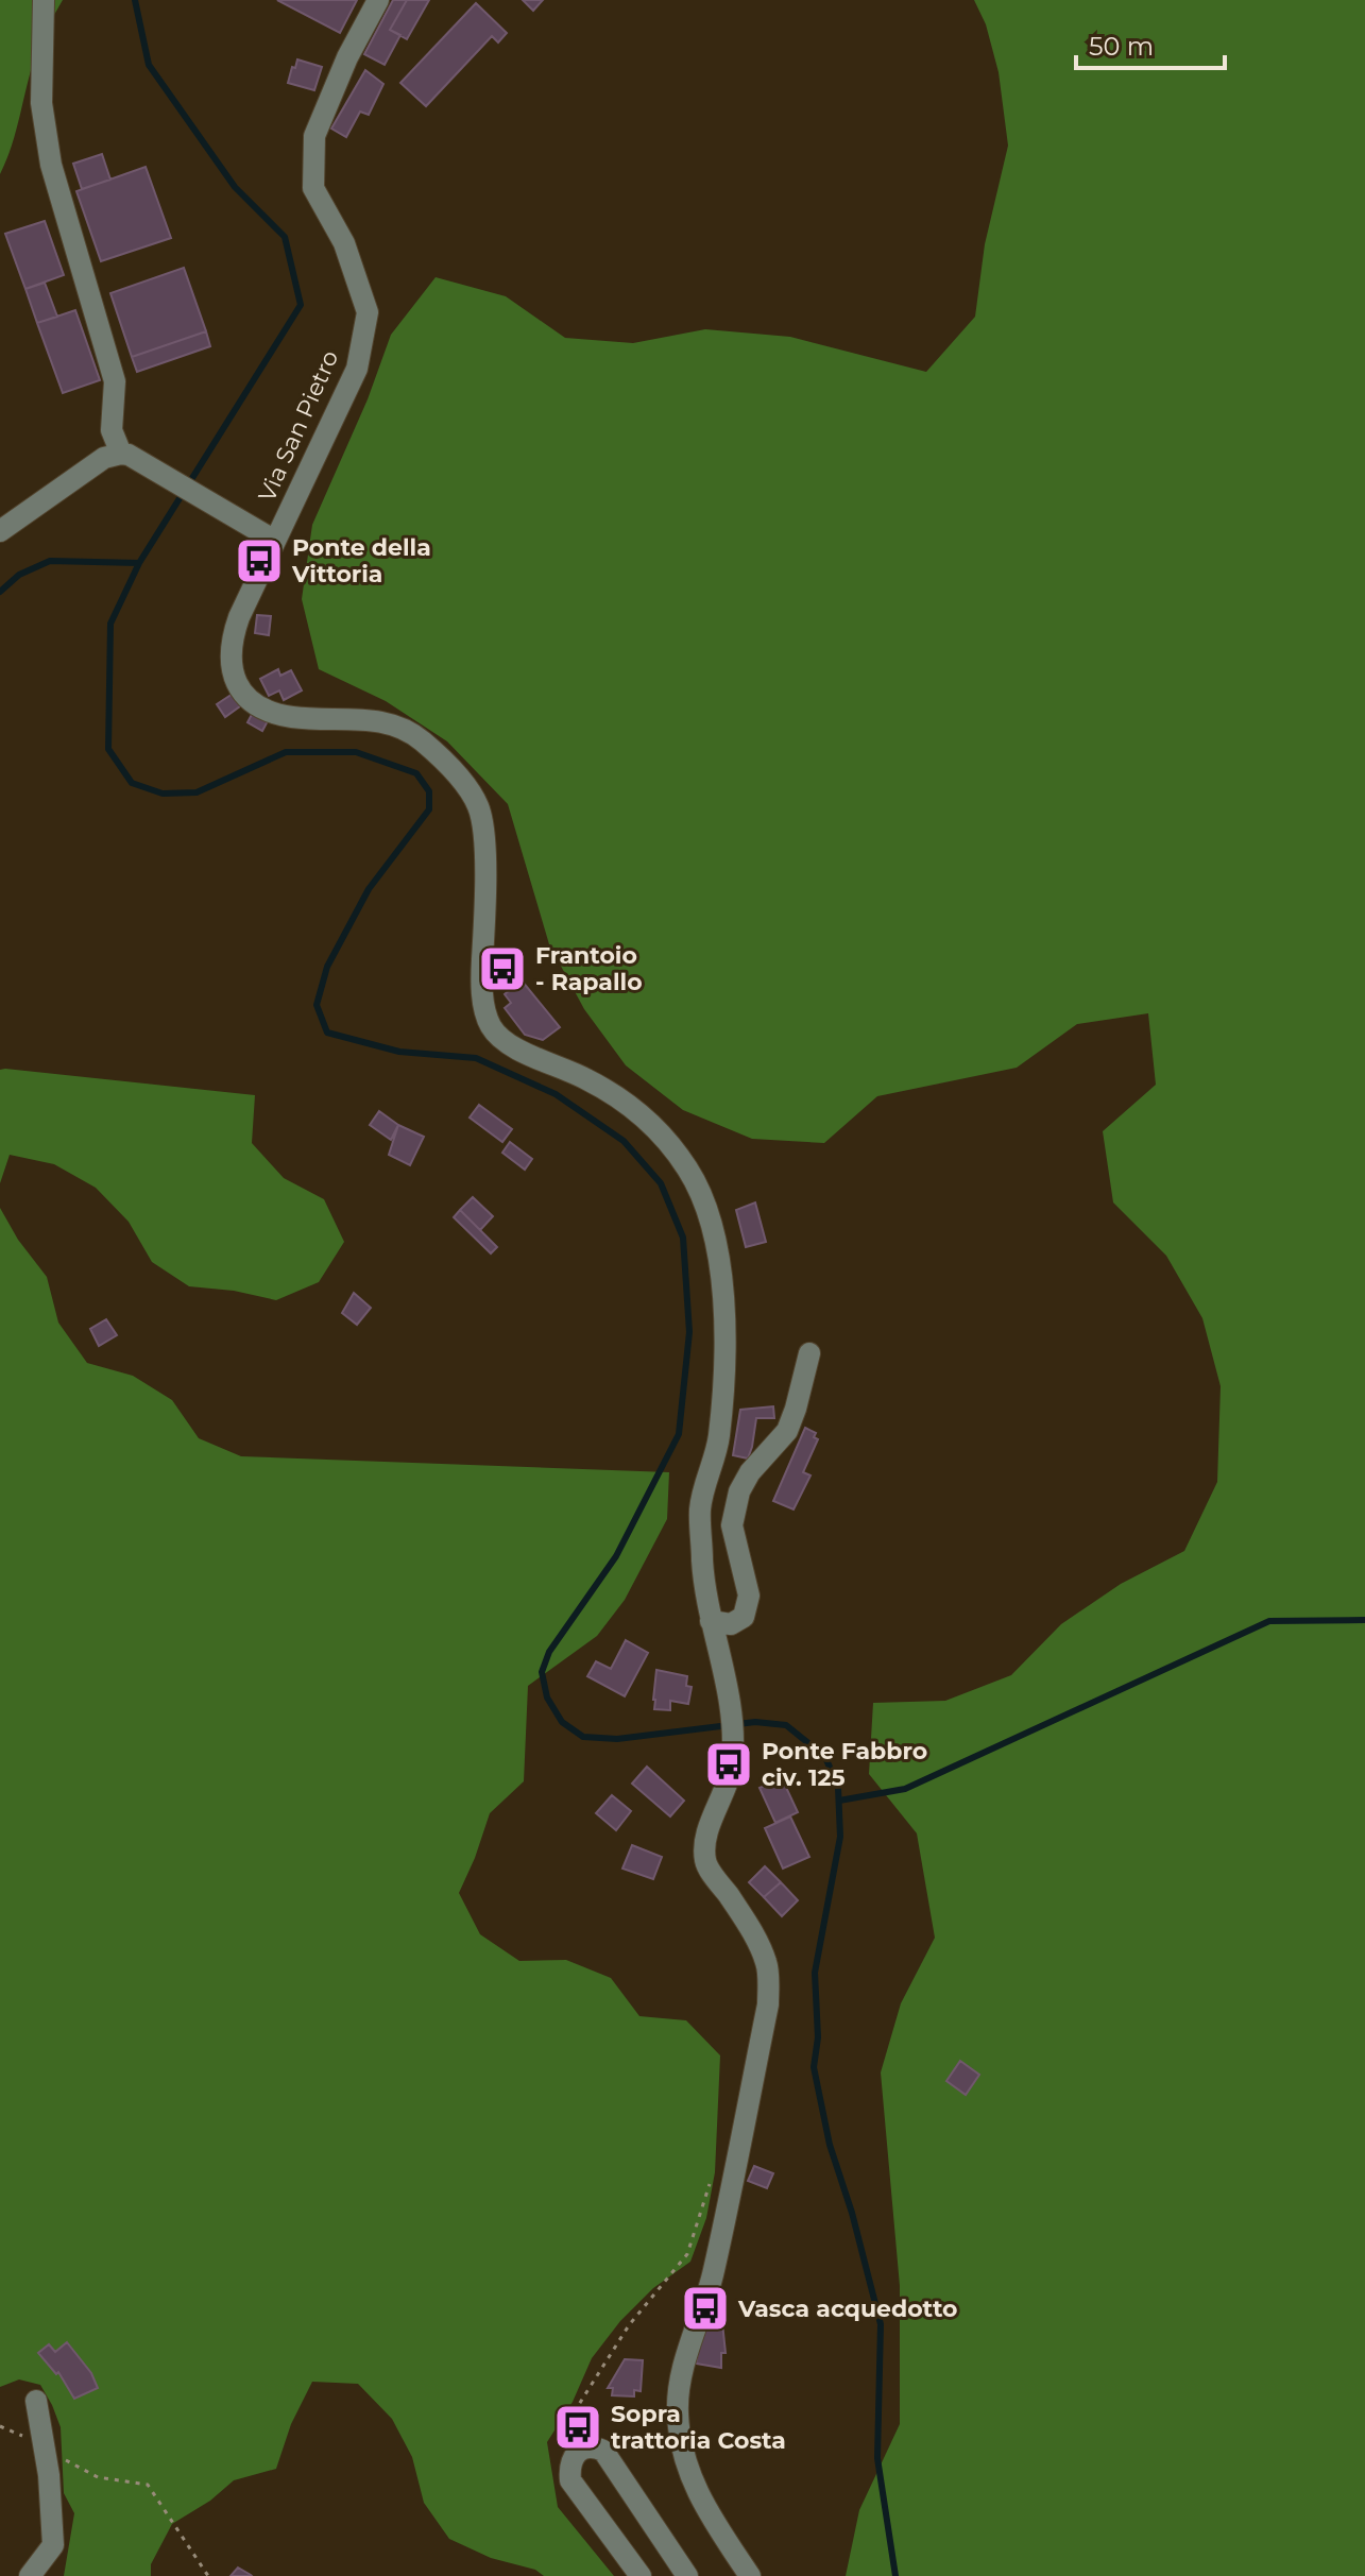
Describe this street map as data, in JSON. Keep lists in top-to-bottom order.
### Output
{
  "streets": {
    "street": ["Via San Pietro"]
  },
  "places": {
    "bus stop": [
      "Ponte della Vittoria",
      "Frantoio - Rapallo",
      "Ponte Fabbro civ. 125",
      "Vasca acquedotto",
      "Sopra trattoria Costa"
    ]
  },
  "scale_bar": "50 m"
}
